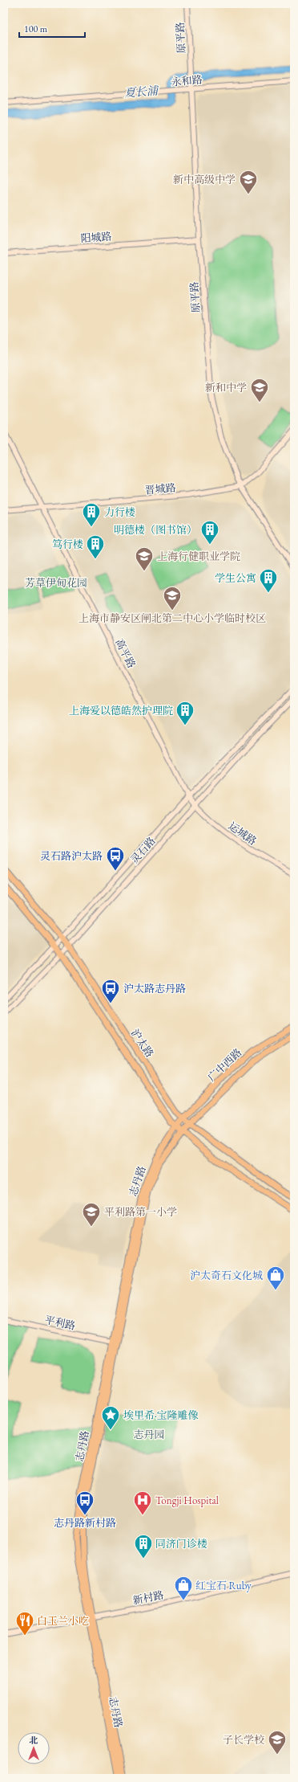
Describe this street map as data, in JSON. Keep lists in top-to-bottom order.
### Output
{
  "streets": {
    "main road": ["沪太路", "广中西路", "志丹路"],
    "street": [
      "原平路",
      "永和路",
      "阳城路",
      "晋城路",
      "高平路",
      "运城路",
      "灵石路",
      "平利路",
      "新村路"
    ]
  },
  "crossings": [
    ["原平路", "永和路"],
    ["原平路", "阳城路"],
    ["原平路", "晋城路"],
    ["晋城路", "高平路"],
    ["高平路", "运城路"],
    ["高平路", "灵石路"],
    ["运城路", "灵石路"],
    ["灵石路", "沪太路"],
    ["沪太路", "广中西路"],
    ["沪太路", "志丹路"],
    ["广中西路", "志丹路"],
    ["志丹路", "平利路"],
    ["志丹路", "新村路"]
  ],
  "water": ["夏长浦"],
  "parks": ["芳草伊甸花园", "志丹园"],
  "places": {
    "school or university": [
      "新中高级中学",
      "新和中学",
      "上海行健职业学院",
      "上海市静安区闸北第二中心小学临时校区",
      "平利路第一小学",
      "子长学校"
    ],
    "building": [
      "力行楼",
      "明德楼（图书馆）",
      "笃行楼",
      "学生公寓",
      "上海爱以德皓然护理院",
      "同济门诊楼"
    ],
    "bus stop": ["灵石路沪太路", "沪太路志丹路", "志丹路新村路"],
    "shop": ["沪太奇石文化城", "红宝石 Ruby"],
    "place": ["埃里希·宝隆雕像"],
    "hospital": ["Tongji Hospital"],
    "restaurant": ["白玉兰小吃"]
  },
  "scale_bar": "100 m",
  "north": "top"
}
